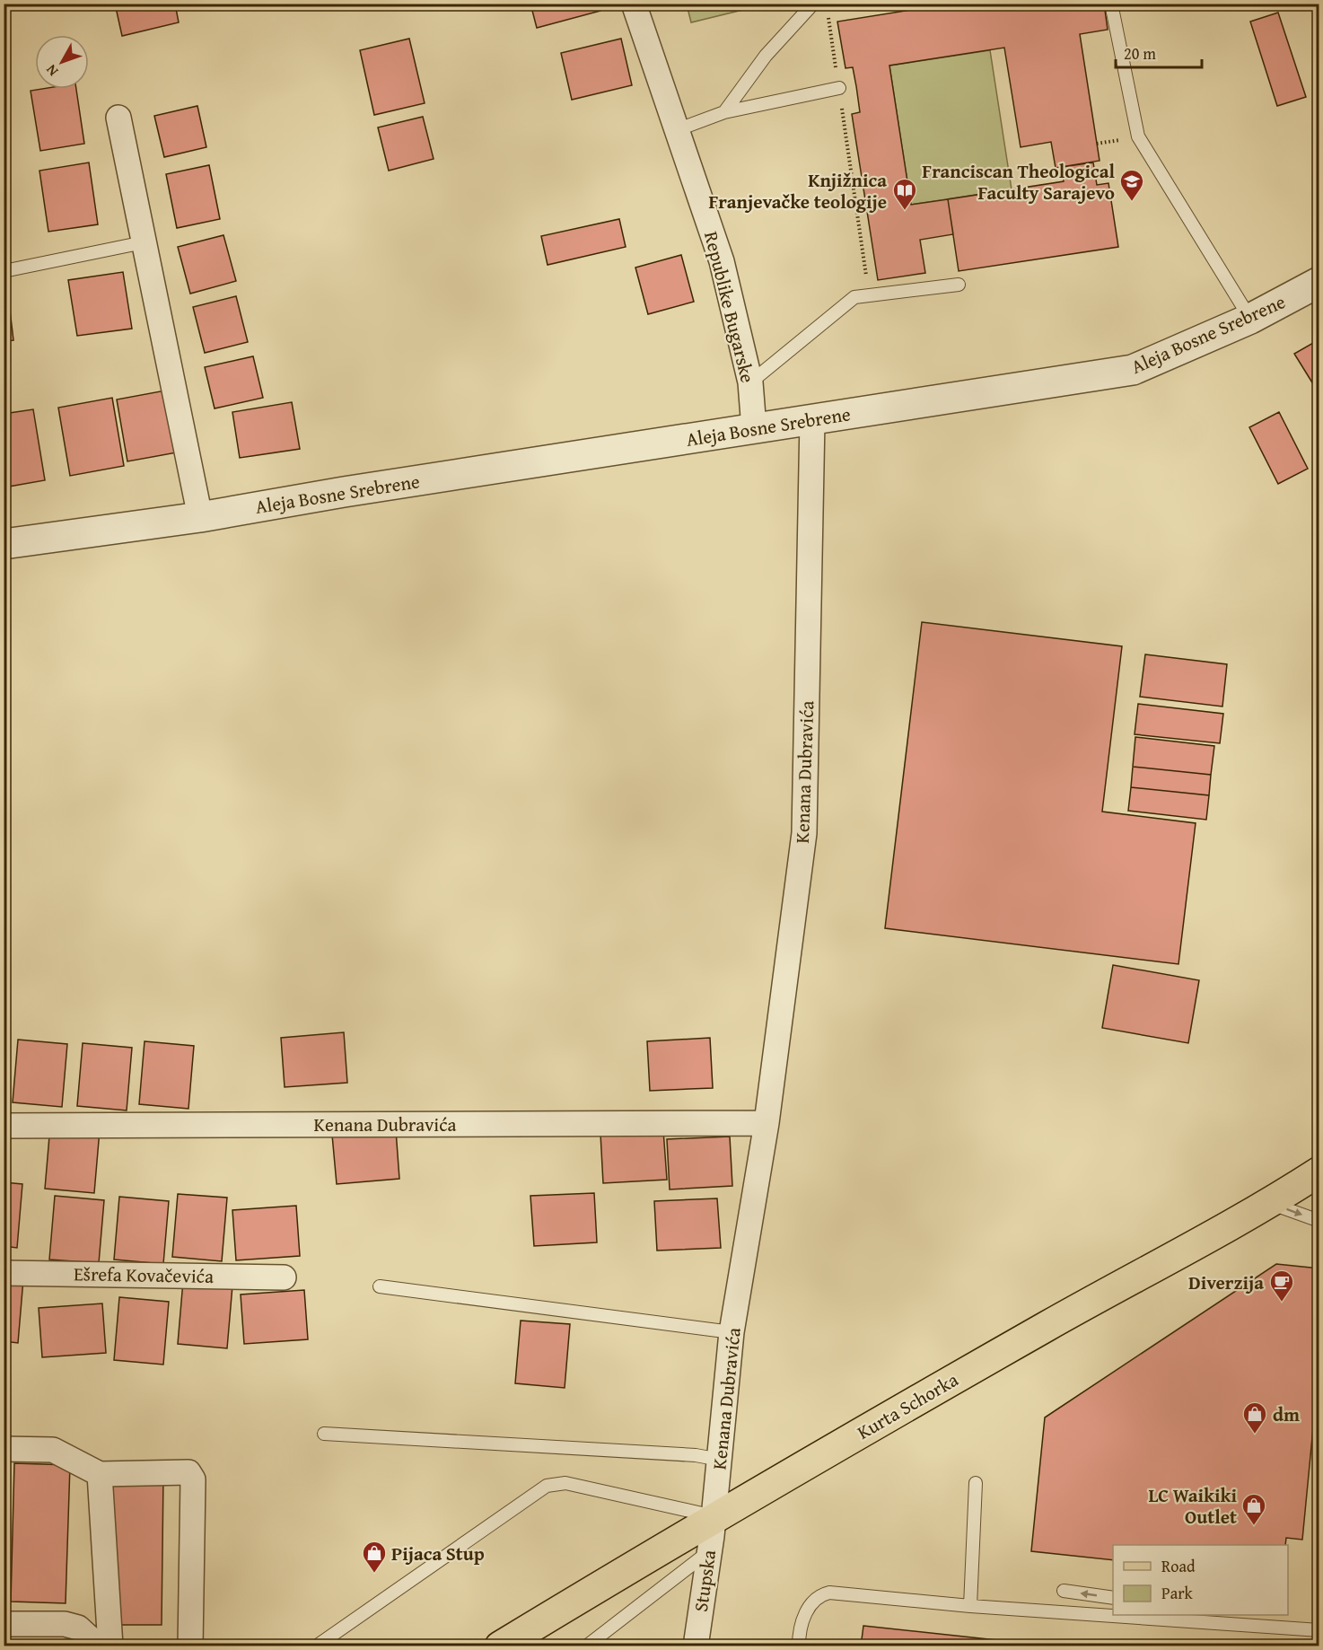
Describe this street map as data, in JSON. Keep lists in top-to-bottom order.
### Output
{
  "streets": {
    "main road": ["Kurta Schorka"],
    "street": [
      "Republike Bugarske",
      "Aleja Bosne Srebrene",
      "Kenana Dubravića",
      "Ešrefa Kovačevića",
      "Stupska"
    ]
  },
  "crossings": [
    ["Republike Bugarske", "Aleja Bosne Srebrene"],
    ["Aleja Bosne Srebrene", "Kenana Dubravića"],
    ["Kenana Dubravića", "Kurta Schorka"],
    ["Kenana Dubravića", "Stupska"],
    ["Kurta Schorka", "Stupska"]
  ],
  "places": {
    "school or university": ["Franciscan Theological Faculty Sarajevo"],
    "library": ["Knjižnica Franjevačke teologije"],
    "cafe": ["Diverzija"],
    "shop": ["dm", "LC Waikiki Outlet", "Pijaca Stup"]
  },
  "legend": ["Road", "Park"],
  "scale_bar": "20 m",
  "north": "bottom left"
}
